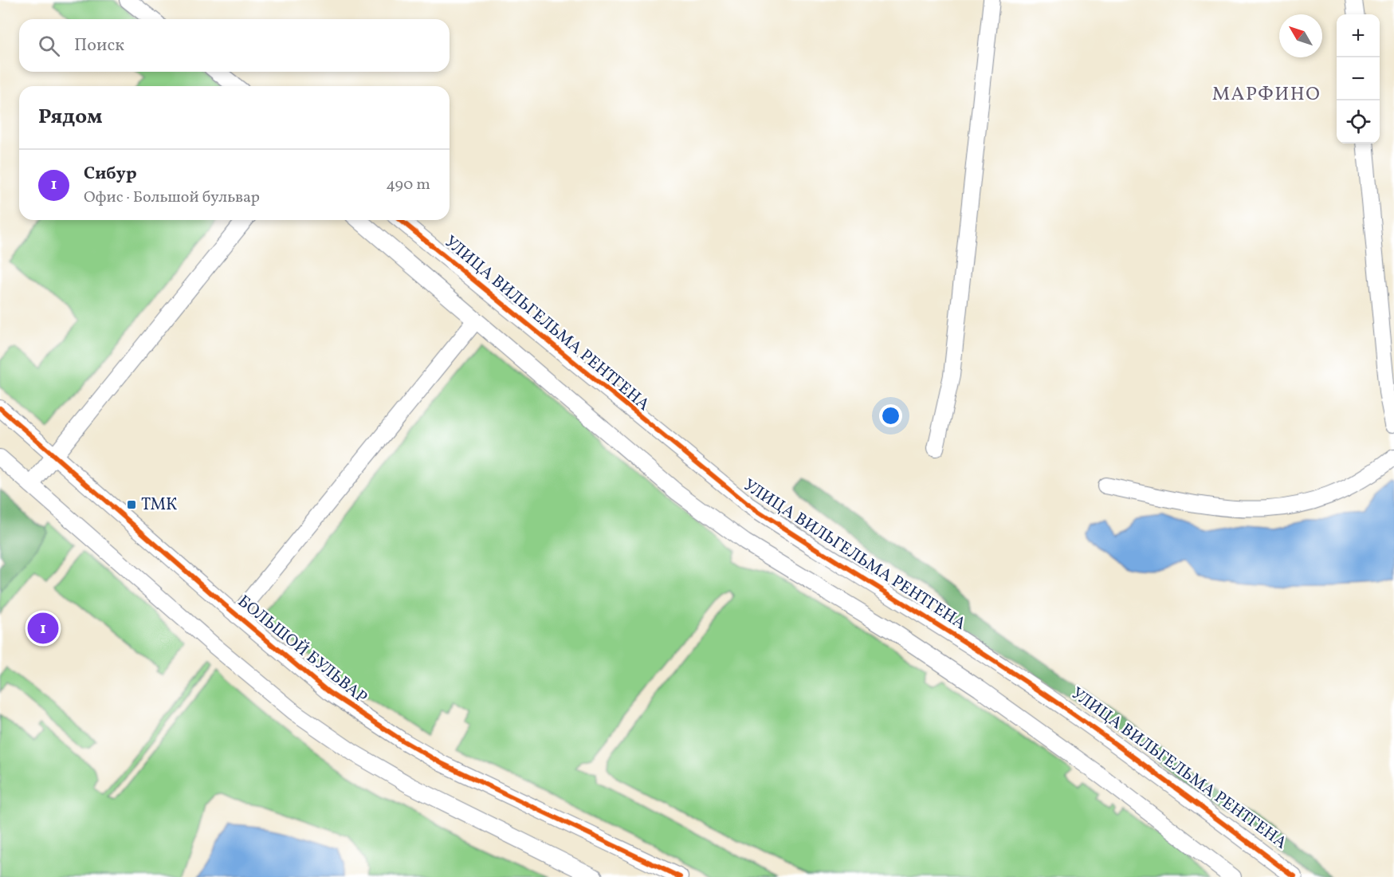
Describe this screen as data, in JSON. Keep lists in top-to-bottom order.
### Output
{
  "streets": {
    "street": ["УЛИЦА ВИЛЬГЕЛЬМА РЕНТГЕНА", "БОЛЬШОЙ БУЛЬВАР"]
  },
  "districts": ["МАРФИНО"],
  "places": {
    "transit": ["ТМК"]
  },
  "north": "top left",
  "page": {
    "map_buttons": ["+", "−"],
    "search": "Поиск",
    "heading": "Рядом",
    "list": [
      {
        "mark": "1",
        "name": "Сибур",
        "note": "Офис · Большой бульвар",
        "value": "490 m"
      }
    ],
    "pins": "1"
  }
}
